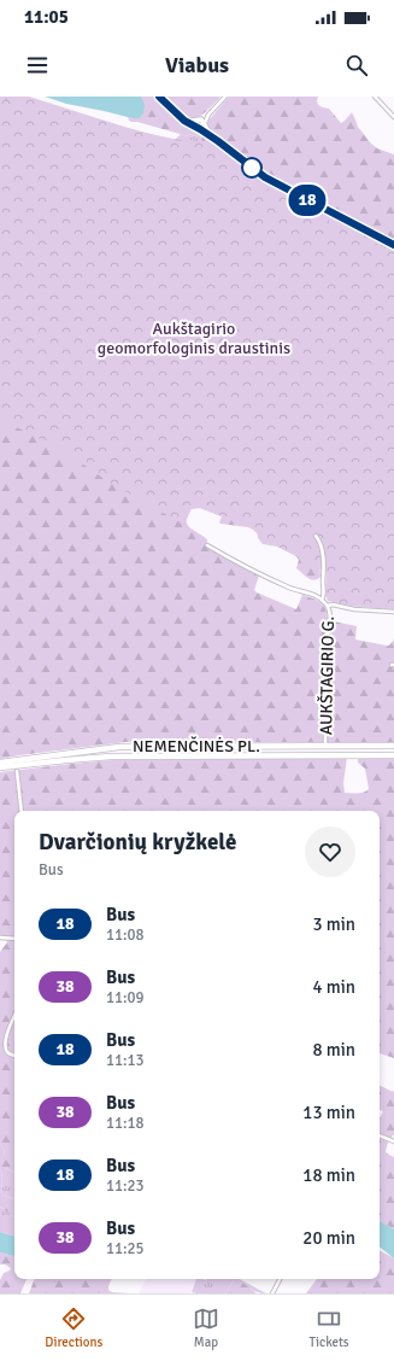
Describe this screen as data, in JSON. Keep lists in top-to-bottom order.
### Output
{
  "streets": {
    "main road": ["NEMENČINĖS PL."],
    "street": ["AUKŠTAGIRIO G."]
  },
  "crossings": [
    ["AUKŠTAGIRIO G.", "NEMENČINĖS PL."]
  ],
  "parks": ["Aukštagirio geomorfologinis draustinis"],
  "lines": ["bus line 18"],
  "page": {
    "status": "11:05",
    "header": "Viabus",
    "on_map": "18",
    "heading": ["Dvarčionių kryžkelė", "Bus"],
    "list": [
      {
        "mark": "18",
        "name": "Bus",
        "note": "11:08",
        "value": "3 min"
      },
      {
        "mark": "38",
        "name": "Bus",
        "note": "11:09",
        "value": "4 min"
      },
      {
        "mark": "18",
        "name": "Bus",
        "note": "11:13",
        "value": "8 min"
      },
      {
        "mark": "38",
        "name": "Bus",
        "note": "11:18",
        "value": "13 min"
      },
      {
        "mark": "18",
        "name": "Bus",
        "note": "11:23",
        "value": "18 min"
      },
      {
        "mark": "38",
        "name": "Bus",
        "note": "11:25",
        "value": "20 min"
      }
    ],
    "tabs": ["Directions", "Map", "Tickets"]
  }
}
